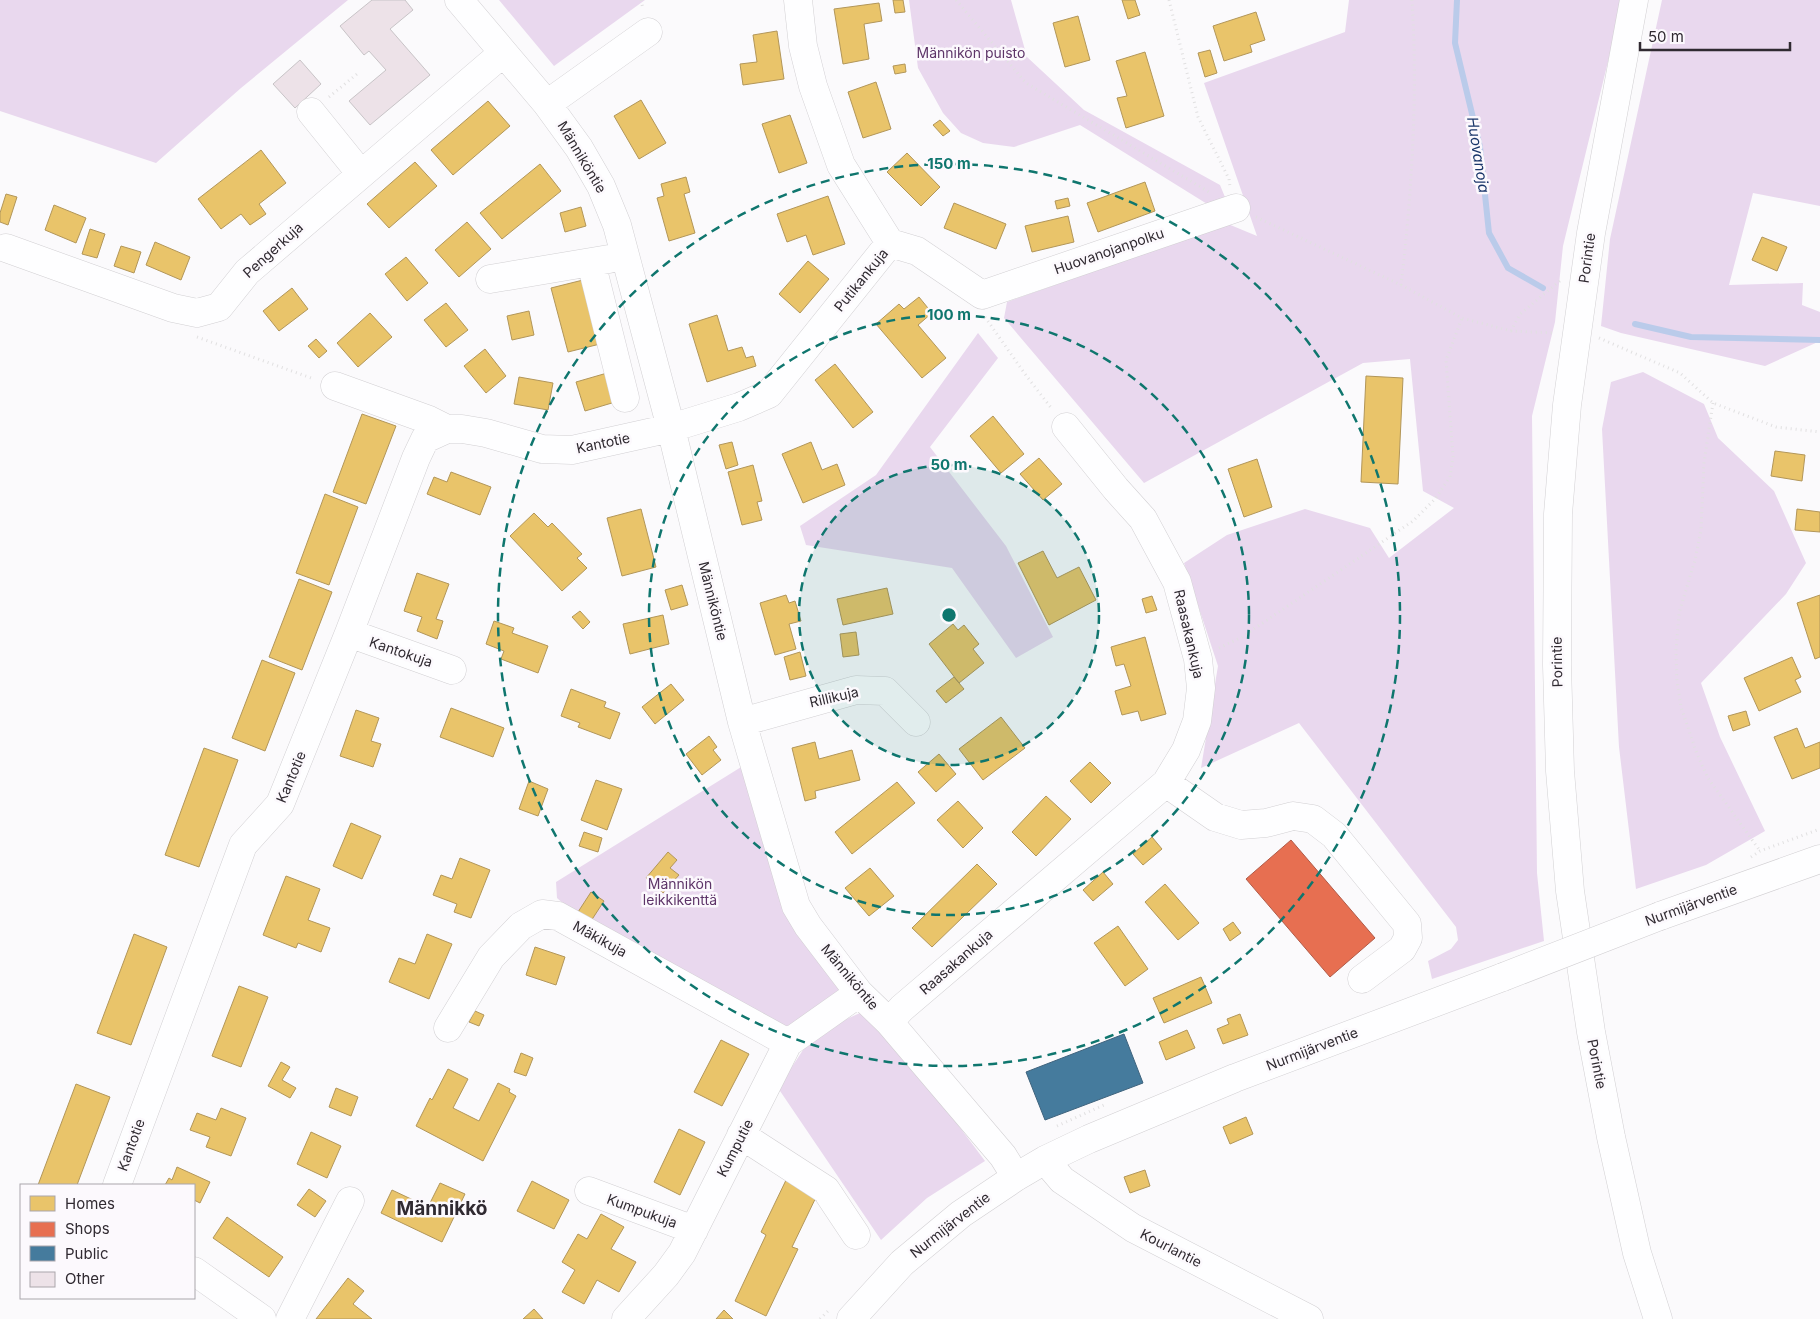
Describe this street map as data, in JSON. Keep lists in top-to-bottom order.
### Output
{
  "streets": {
    "main road": [
      "Männiköntie",
      "Pengerkuja",
      "Huovanojanpolku",
      "Porintie",
      "Putikankuja",
      "Kantotie",
      "Raasakankuja",
      "Kantokuja",
      "Rillikuja",
      "Nurmijärventie",
      "Mäkikuja",
      "Kumputie",
      "Kumpukuja",
      "Kourlantie"
    ]
  },
  "crossings": [
    ["Männiköntie", "Pengerkuja"],
    ["Männiköntie", "Putikankuja"],
    ["Männiköntie", "Kantotie"],
    ["Männiköntie", "Raasakankuja"],
    ["Männiköntie", "Rillikuja"],
    ["Männiköntie", "Nurmijärventie"],
    ["Männiköntie", "Kumputie"],
    ["Putikankuja", "Kantotie"],
    ["Kantotie", "Kantokuja"],
    ["Nurmijärventie", "Kourlantie"],
    ["Mäkikuja", "Kumputie"],
    ["Kumputie", "Kumpukuja"]
  ],
  "districts": ["Männikkö"],
  "water": ["Huovanoja"],
  "parks": ["Männikön puisto", "Männikön leikkikenttä"],
  "legend": [
    "Homes",
    "Shops",
    "Public",
    "Other"
  ],
  "scale_bar": "50 m",
  "rings": ["150 m", "100 m", "50 m"]
}
